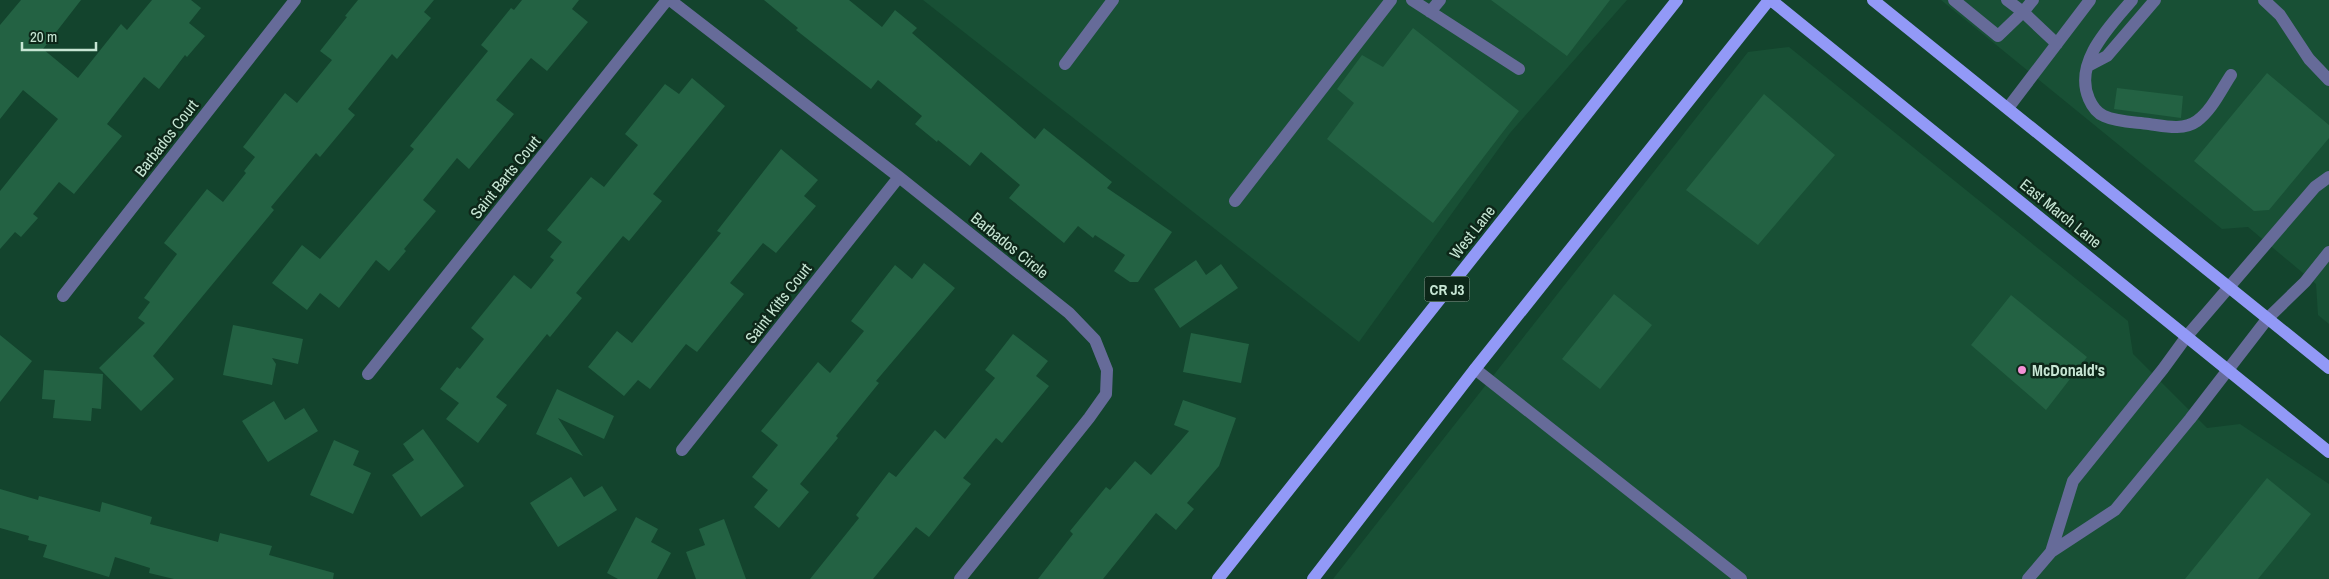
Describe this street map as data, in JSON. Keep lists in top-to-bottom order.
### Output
{
  "streets": {
    "main road": ["East March Lane", "West Lane", "CR J3"],
    "street": [
      "Barbados Court",
      "Saint Barts Court",
      "Barbados Circle",
      "Saint Kitts Court"
    ]
  },
  "crossings": [
    ["Saint Barts Court", "Barbados Circle"],
    ["Barbados Circle", "Saint Kitts Court"]
  ],
  "places": ["McDonald's"],
  "scale_bar": "20 m"
}
